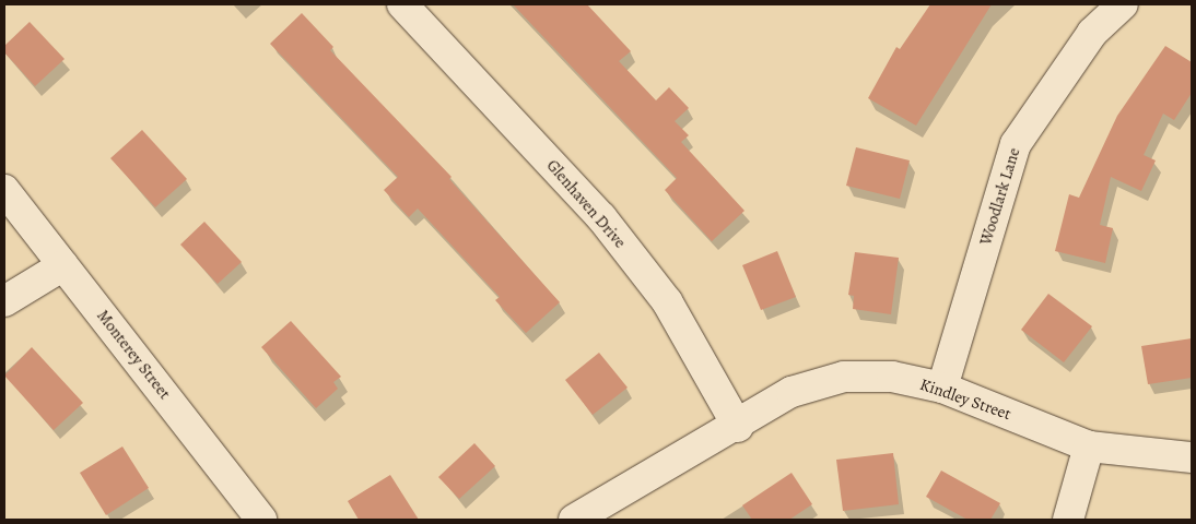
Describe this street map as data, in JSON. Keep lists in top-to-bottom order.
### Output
{
  "streets": {
    "street": [
      "Woodlark Lane",
      "Glenhaven Drive",
      "Monterey Street",
      "Kindley Street"
    ]
  },
  "crossings": [
    ["Woodlark Lane", "Kindley Street"],
    ["Glenhaven Drive", "Kindley Street"]
  ]
}
